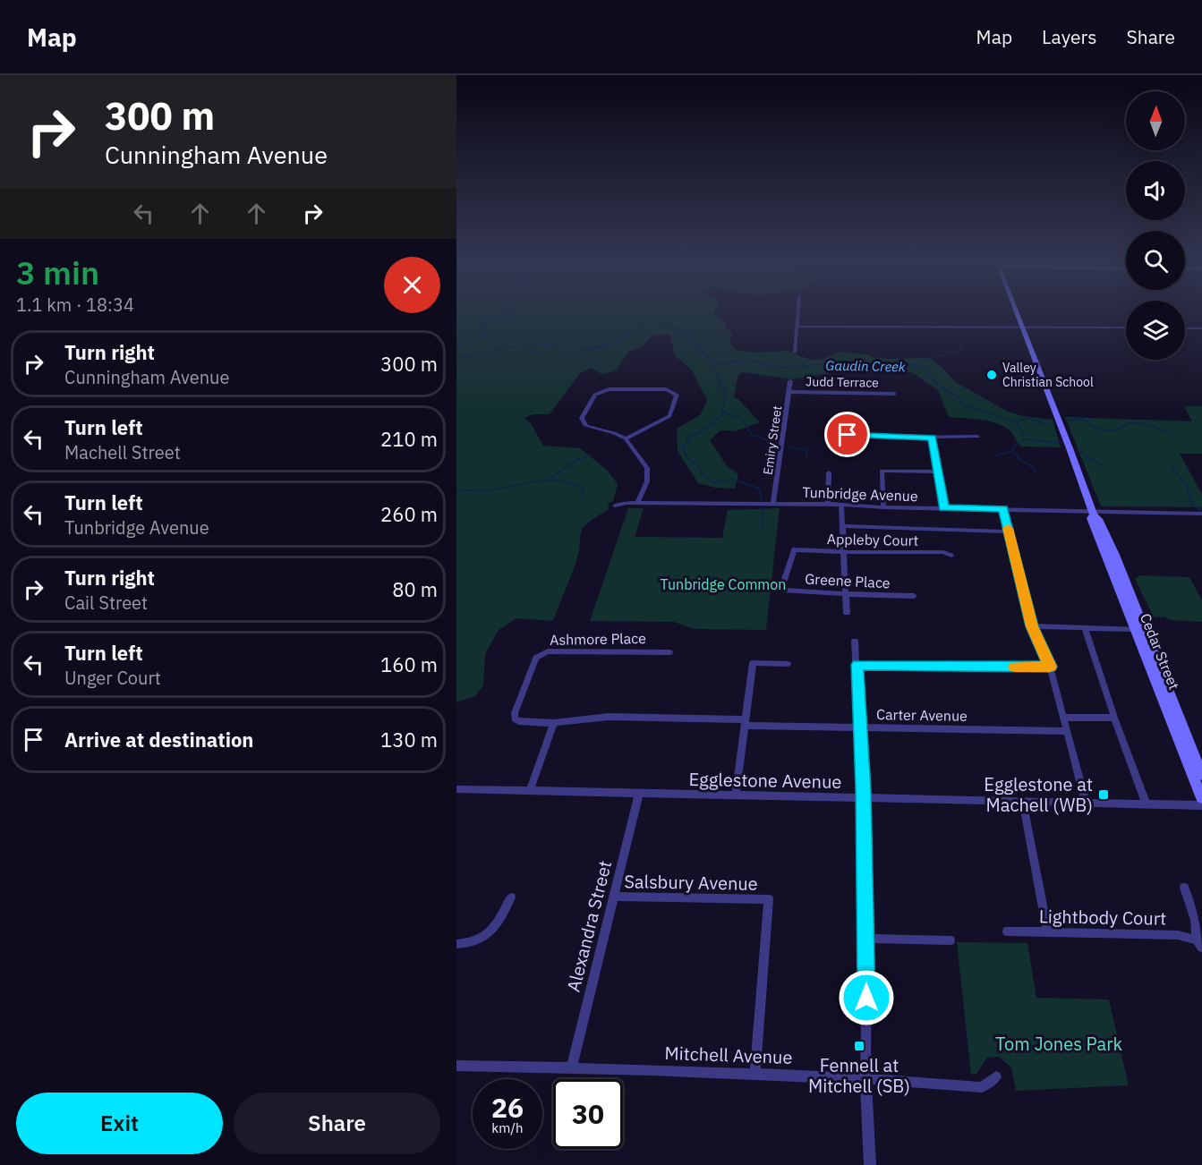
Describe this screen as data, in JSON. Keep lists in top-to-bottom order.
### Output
{
  "streets": {
    "main road": ["Cedar Street"],
    "street": [
      "Judd Terrace",
      "Emiry Street",
      "Tunbridge Avenue",
      "Appleby Court",
      "Greene Place",
      "Ashmore Place",
      "Carter Avenue",
      "Egglestone Avenue",
      "Salsbury Avenue",
      "Lightbody Court",
      "Alexandra Street",
      "Mitchell Avenue"
    ]
  },
  "crossings": [
    ["Judd Terrace", "Emiry Street"],
    ["Emiry Street", "Tunbridge Avenue"],
    ["Tunbridge Avenue", "Cedar Street"],
    ["Appleby Court", "Greene Place"],
    ["Ashmore Place", "Carter Avenue"],
    ["Egglestone Avenue", "Alexandra Street"],
    ["Salsbury Avenue", "Alexandra Street"],
    ["Salsbury Avenue", "Mitchell Avenue"],
    ["Alexandra Street", "Mitchell Avenue"]
  ],
  "water": ["Gaudin Creek"],
  "parks": ["Tunbridge Common", "Tom Jones Park"],
  "places": {
    "other": ["Valley Christian School"],
    "transit": ["Egglestone at Machell (WB)", "Fennell at Mitchell (SB)"]
  },
  "north": "top",
  "page": {
    "header": "Map",
    "nav": ["Map", "Layers", "Share"],
    "turn": ["300 m", "Cunningham Avenue"],
    "heading": ["3 min", "1.1 km · 18:34"],
    "list": [
      {
        "name": "Turn right",
        "note": "Cunningham Avenue",
        "value": "300 m"
      },
      {
        "name": "Turn left",
        "note": "Machell Street",
        "value": "210 m"
      },
      {
        "name": "Turn left",
        "note": "Tunbridge Avenue",
        "value": "260 m"
      },
      {
        "name": "Turn right",
        "note": "Cail Street",
        "value": "80 m"
      },
      {
        "name": "Turn left",
        "note": "Unger Court",
        "value": "160 m"
      },
      {
        "name": "Arrive at destination",
        "value": "130 m"
      }
    ],
    "speed": "26 km/h",
    "limit": "30",
    "buttons": ["Exit", "Share"]
  }
}
